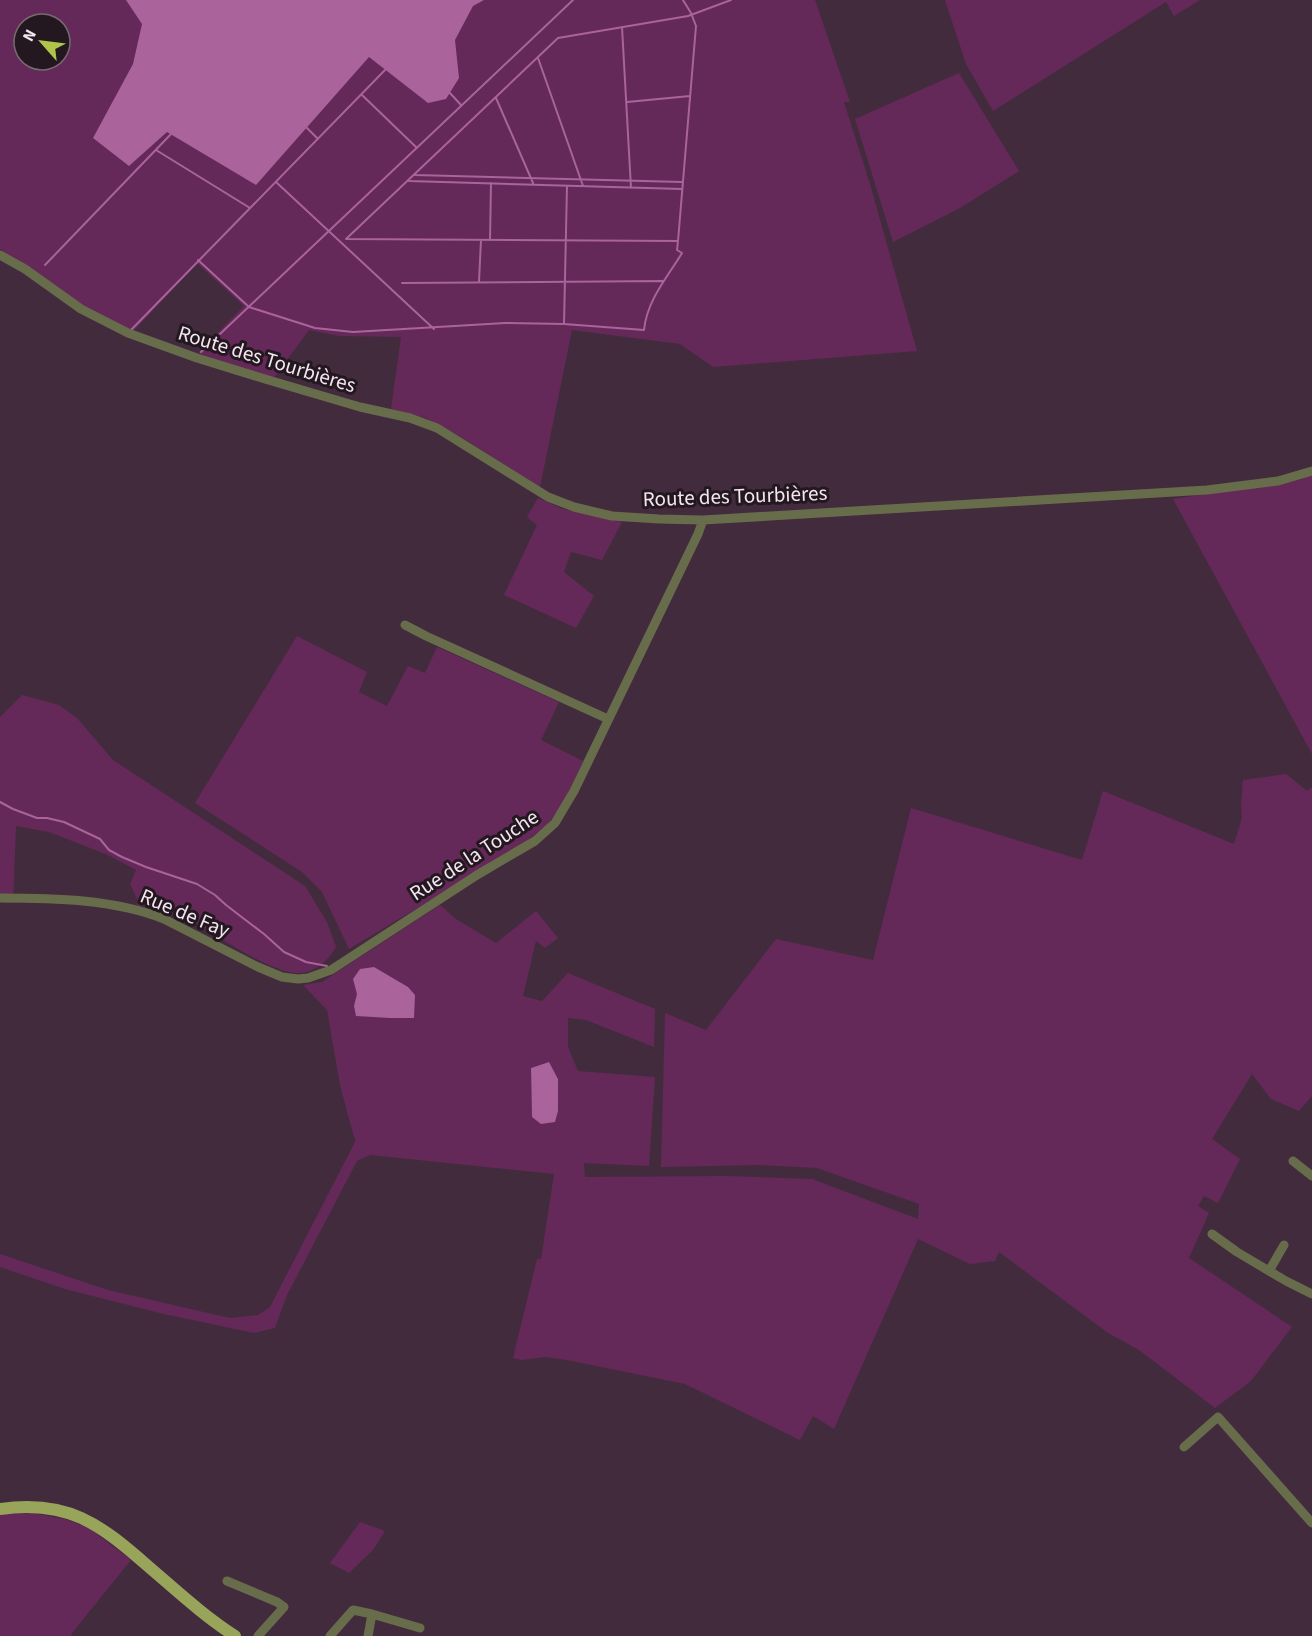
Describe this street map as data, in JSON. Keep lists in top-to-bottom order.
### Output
{
  "streets": {
    "street": ["Route des Tourbières", "Rue de la Touche", "Rue de Fay"]
  },
  "crossings": [
    ["Route des Tourbières", "Rue de la Touche"],
    ["Rue de la Touche", "Rue de Fay"]
  ],
  "north": "top left"
}
